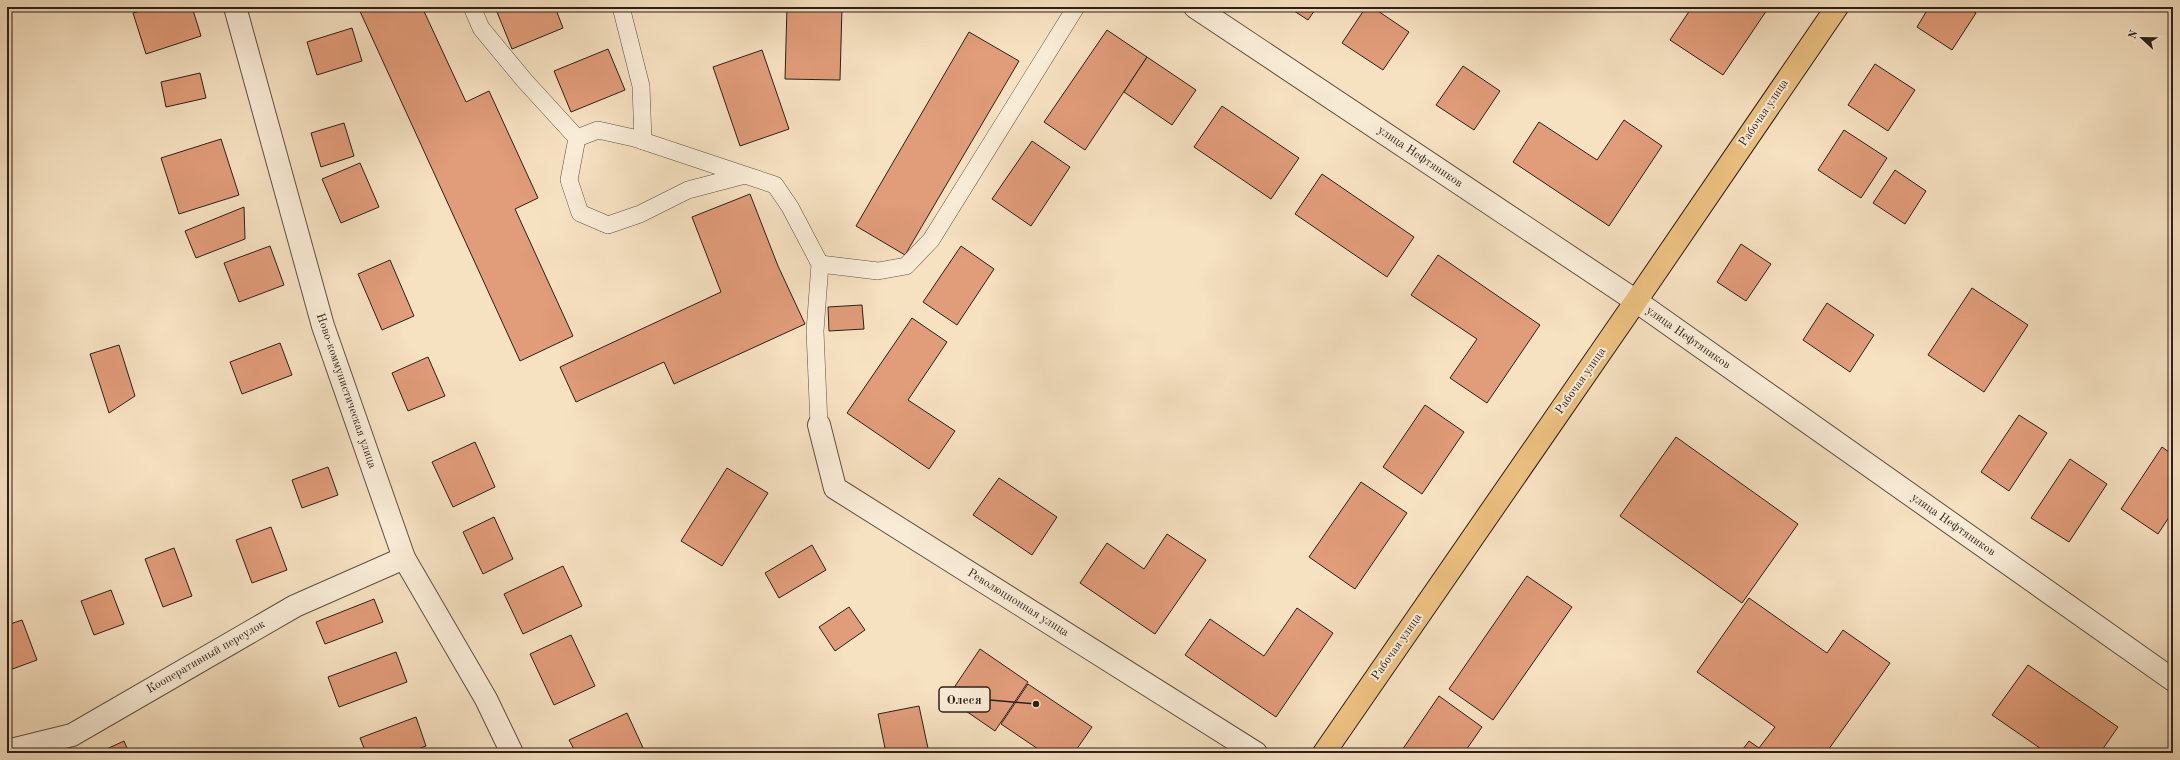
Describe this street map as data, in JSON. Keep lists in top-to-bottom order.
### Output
{
  "streets": {
    "main road": ["Рабочая улица"],
    "street": [
      "улица Нефтяников",
      "Ново-коммунистическая улица",
      "Революционная улица",
      "Кооперативный переулок"
    ]
  },
  "crossings": [
    ["Рабочая улица", "улица Нефтяников"],
    ["Ново-коммунистическая улица", "Кооперативный переулок"]
  ],
  "places": ["Олеся"],
  "north": "left"
}
